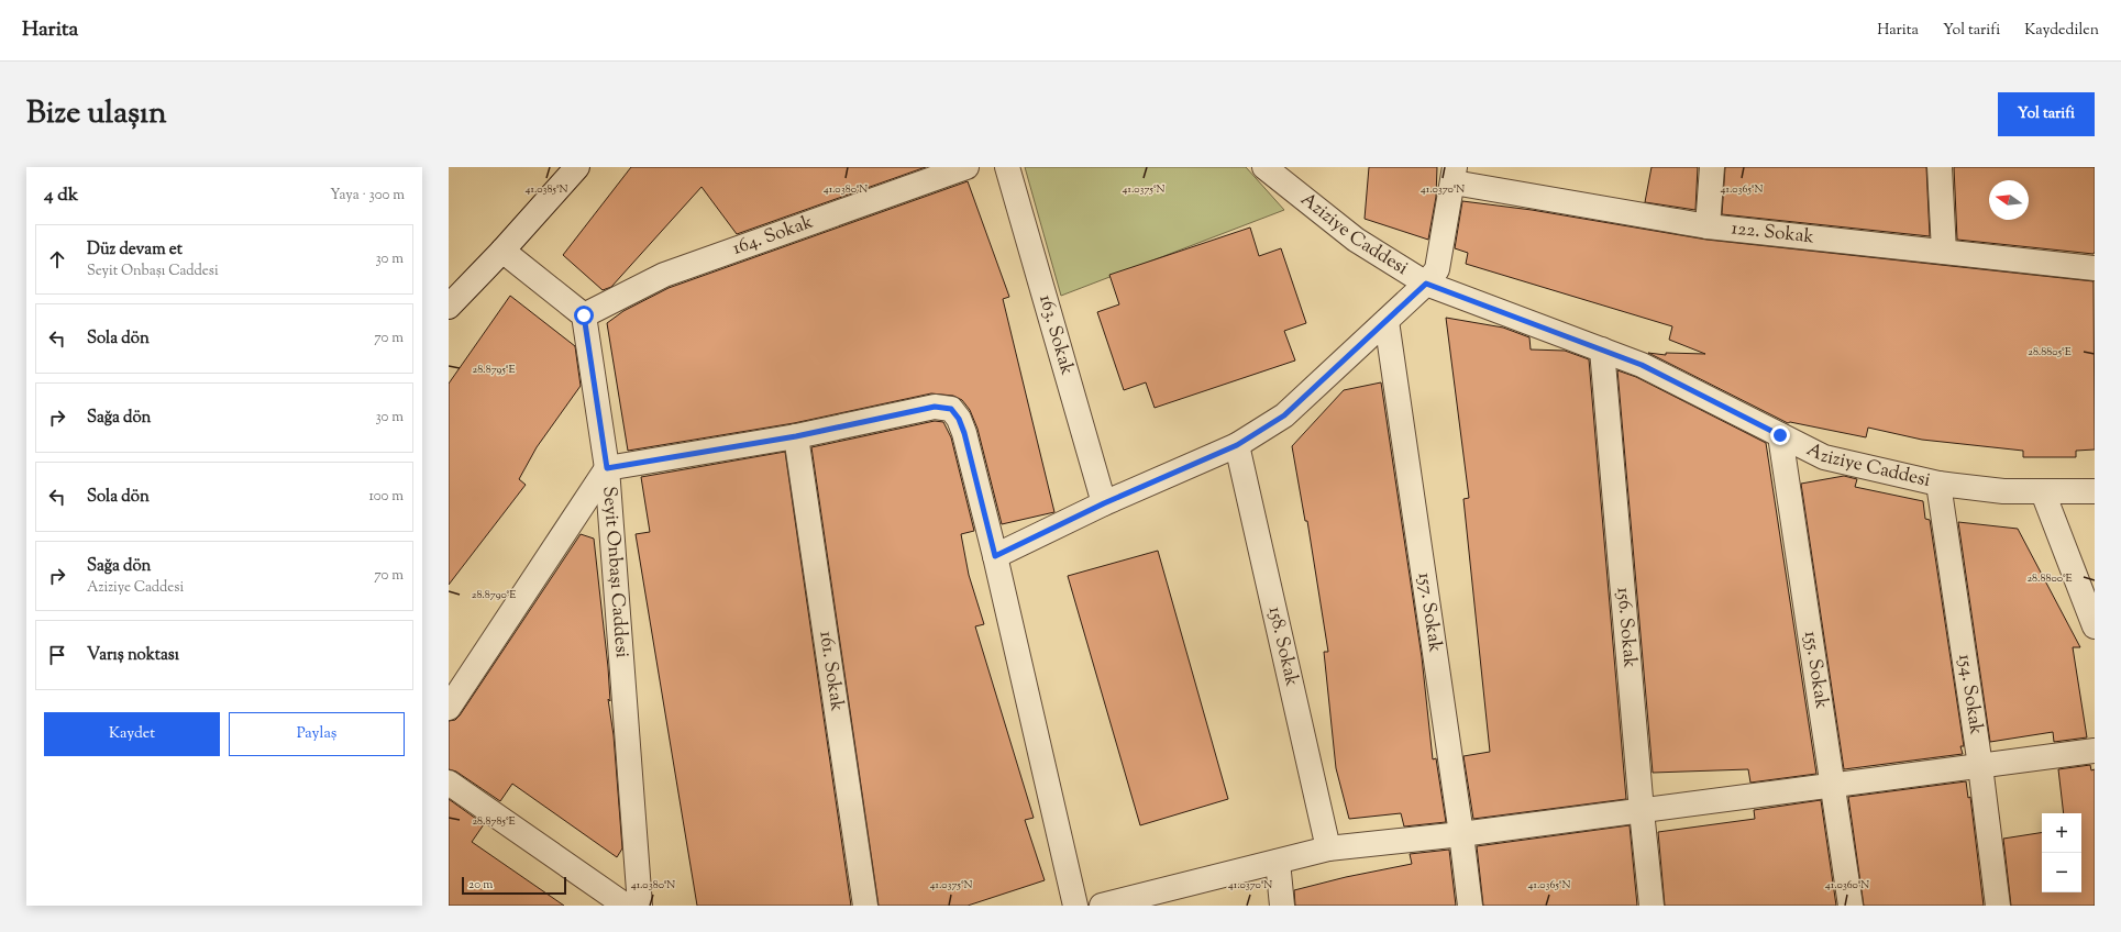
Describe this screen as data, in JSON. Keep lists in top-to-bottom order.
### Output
{
  "streets": {
    "street": [
      "122. Sokak",
      "Aziziye Caddesi",
      "164. Sokak",
      "163. Sokak",
      "Seyit Onbaşı Caddesi",
      "157. Sokak",
      "156. Sokak",
      "158. Sokak",
      "161. Sokak",
      "155. Sokak",
      "154. Sokak"
    ]
  },
  "crossings": [
    ["Aziziye Caddesi", "156. Sokak"],
    ["Aziziye Caddesi", "155. Sokak"],
    ["Aziziye Caddesi", "154. Sokak"],
    ["164. Sokak", "Seyit Onbaşı Caddesi"]
  ],
  "scale_bar": "20 m",
  "north": "left",
  "page": {
    "header": "Harita",
    "nav": ["Harita", "Yol tarifi", "Kaydedilen"],
    "title": "Bize ulaşın",
    "buttons": [
      "Yol tarifi",
      ["Kaydet", "Paylaş"]
    ],
    "heading": ["4 dk", "Yaya · 300 m"],
    "list": [
      ["Düz devam et", "Seyit Onbaşı Caddesi", "30 m"],
      ["Sola dön", "70 m"],
      ["Sağa dön", "30 m"],
      ["Sola dön", "100 m"],
      ["Sağa dön", "Aziziye Caddesi", "70 m"],
      "Varış noktası"
    ],
    "map_buttons": ["+", "−"],
    "scale": "20 m"
  },
  "coordinates": [
    "41.0385°N",
    "41.0380°N",
    "41.0375°N",
    "41.0370°N",
    "41.0365°N",
    "28.8805°E",
    "28.8795°E",
    "28.8800°E",
    "28.8790°E",
    "28.8785°E",
    "41.0360°N"
  ]
}
